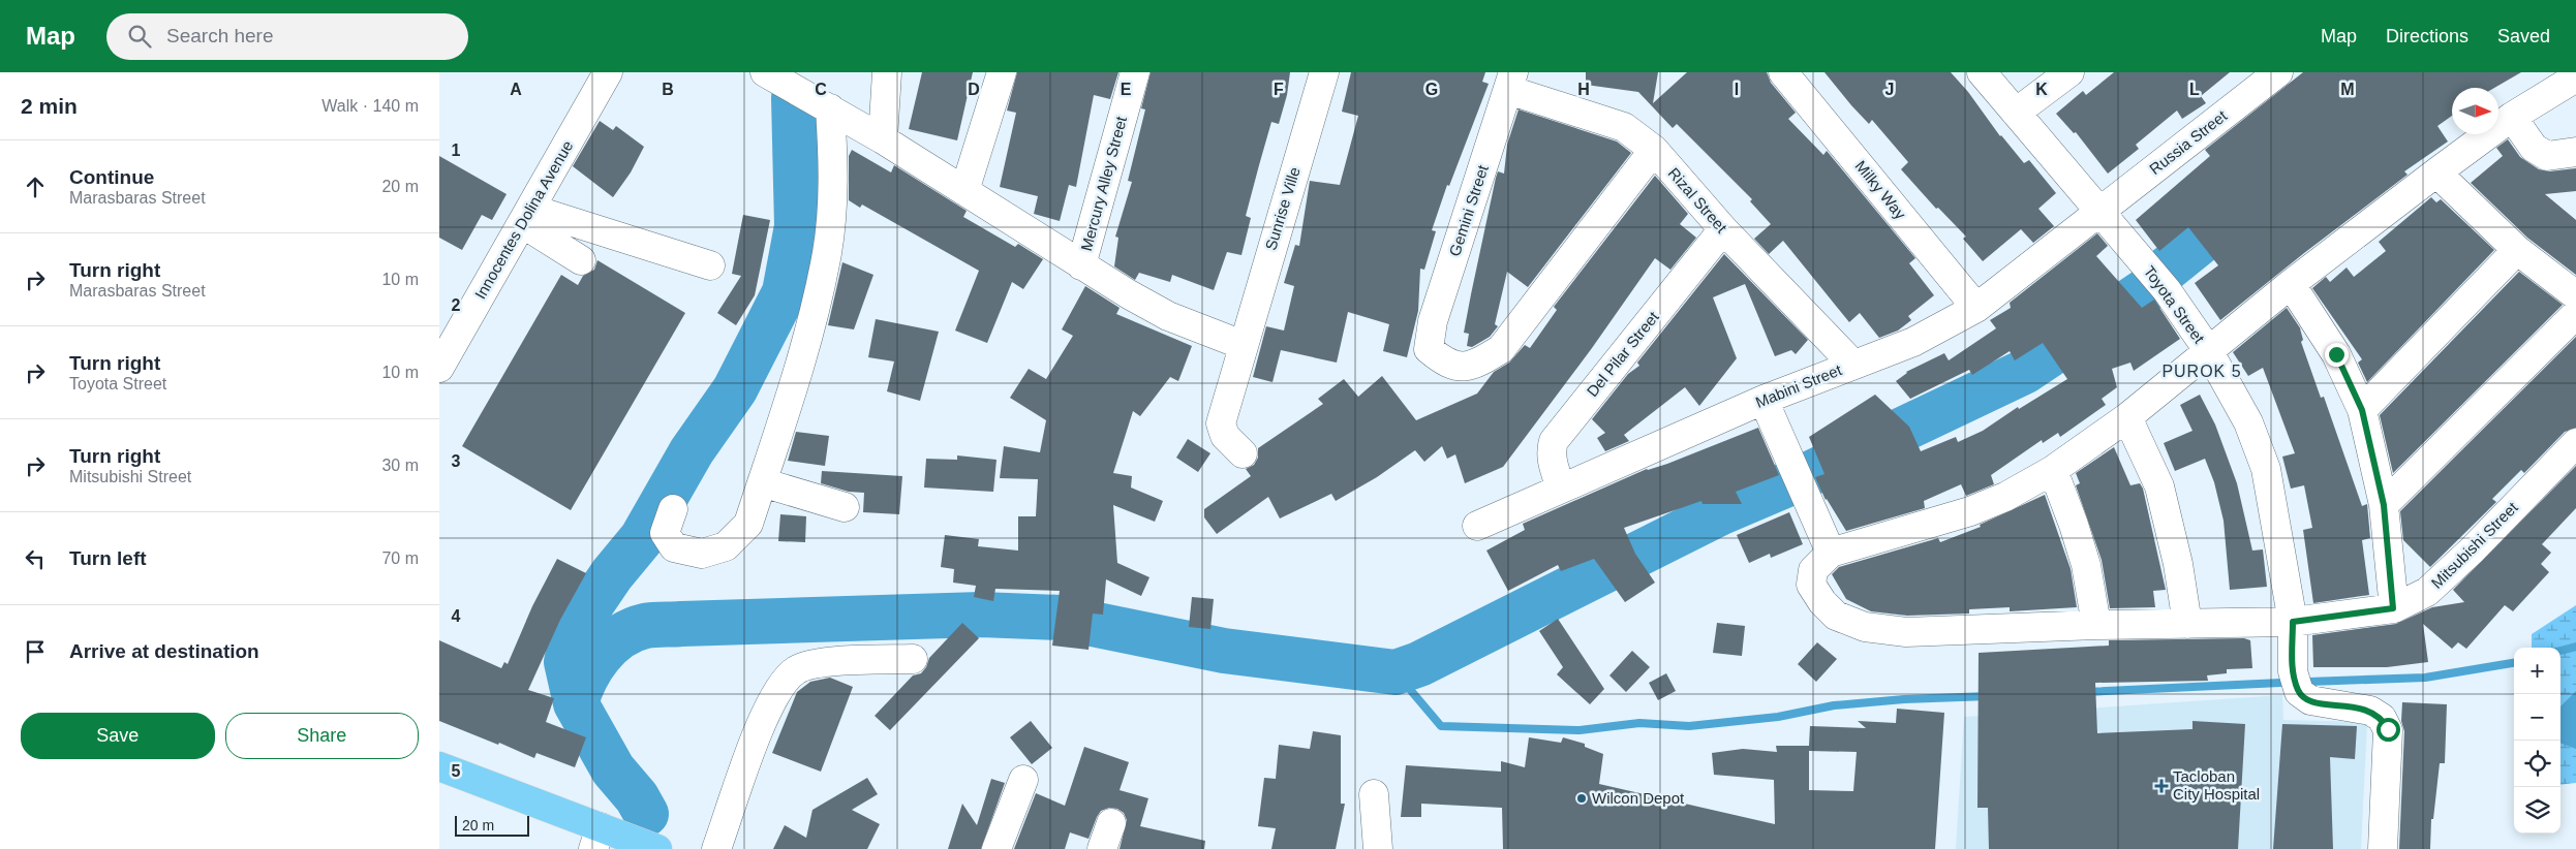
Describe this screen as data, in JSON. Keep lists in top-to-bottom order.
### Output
{
  "streets": {
    "street": [
      "Russia Street",
      "Mercury Alley Street",
      "Milky Way",
      "Rizal Street",
      "Sunrise Ville",
      "Gemini Street",
      "Innocentes Dolina Avenue",
      "Toyota Street",
      "Del Pilar Street",
      "Mabini Street",
      "Mitsubishi Street"
    ]
  },
  "crossings": [
    ["Russia Street", "Toyota Street"],
    ["Russia Street", "Mabini Street"],
    ["Milky Way", "Mabini Street"],
    ["Rizal Street", "Gemini Street"],
    ["Rizal Street", "Del Pilar Street"],
    ["Rizal Street", "Mabini Street"],
    ["Toyota Street", "Mabini Street"],
    ["Toyota Street", "Mitsubishi Street"],
    ["Del Pilar Street", "Mabini Street"]
  ],
  "districts": ["PUROK 5"],
  "places": {
    "health": ["Tacloban City Hospital"],
    "other": ["Wilcon Depot"]
  },
  "scale_bar": "20 m",
  "north": "right",
  "page": {
    "header": "Map",
    "search": "Search here",
    "nav": ["Map", "Directions", "Saved"],
    "heading": ["2 min", "Walk · 140 m"],
    "list": [
      ["Continue", "Marasbaras Street", "20 m"],
      ["Turn right", "Marasbaras Street", "10 m"],
      ["Turn right", "Toyota Street", "10 m"],
      ["Turn right", "Mitsubishi Street", "30 m"],
      ["Turn left", "70 m"],
      "Arrive at destination"
    ],
    "map_buttons": ["+", "−"],
    "buttons": ["Save", "Share"],
    "scale": "20 m"
  },
  "grid": {
    "columns": [
      "A",
      "B",
      "C",
      "D",
      "E",
      "F",
      "G",
      "H",
      "I",
      "J",
      "K",
      "L",
      "M"
    ],
    "rows": [
      "1",
      "2",
      "3",
      "4",
      "5"
    ]
  }
}
